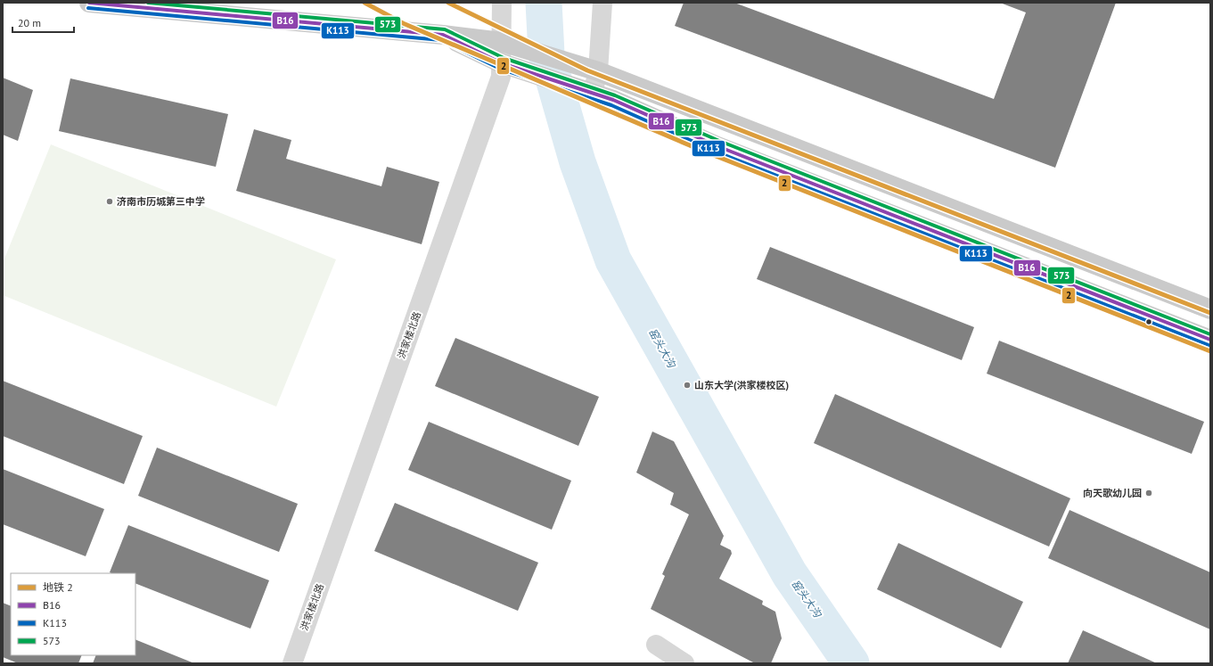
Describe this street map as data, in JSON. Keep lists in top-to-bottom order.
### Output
{
  "streets": {
    "street": ["洪家楼北路"]
  },
  "water": ["窑头大沟"],
  "places": ["济南市历城第三中学", "山东大学(洪家楼校区)", "向天歌幼儿园"],
  "lines": [
    "metro line 2",
    "transit line B16",
    "transit line 573",
    "transit line K113"
  ],
  "legend": [
    "地铁 2",
    "B16",
    "K113",
    "573"
  ],
  "scale_bar": "20 m"
}
